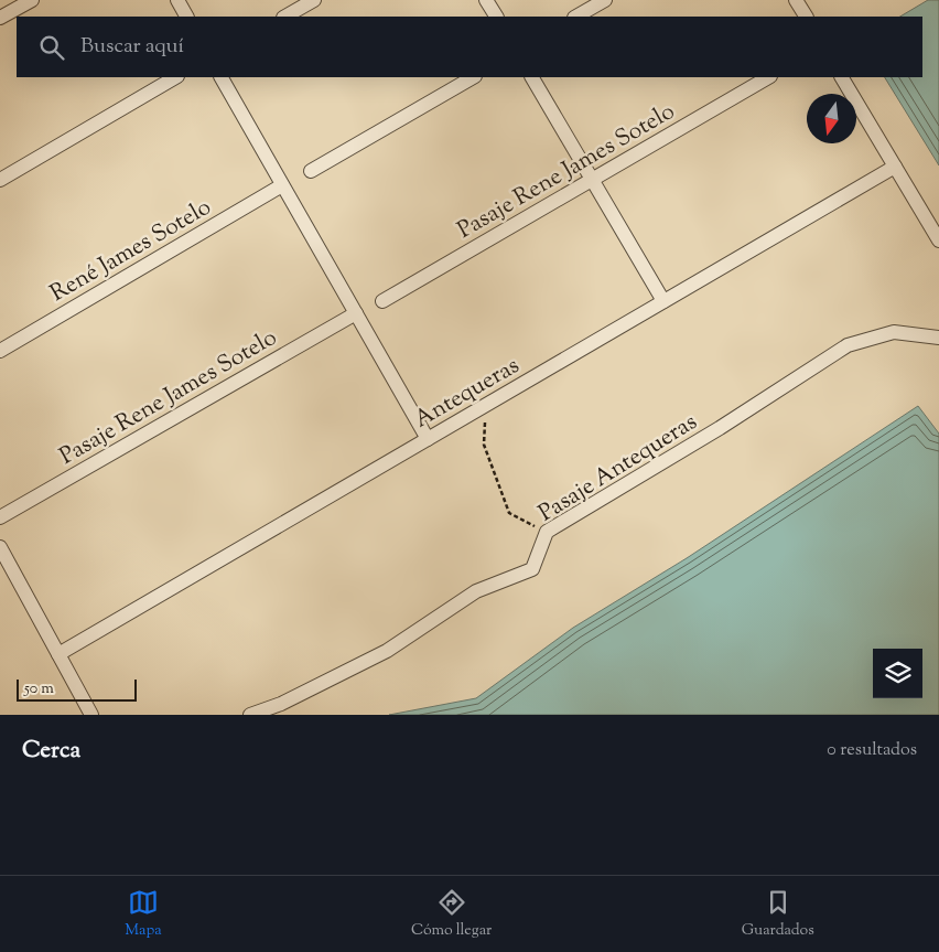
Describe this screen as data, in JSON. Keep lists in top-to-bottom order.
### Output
{
  "streets": {
    "street": [
      "Pasaje Rene James Sotelo",
      "René James Sotelo",
      "Antequeras",
      "Pasaje Antequeras"
    ]
  },
  "scale_bar": "50 m",
  "north": "bottom",
  "page": {
    "search": "Buscar aquí",
    "scale": "50 m",
    "heading": ["Cerca", "0 resultados"],
    "nav": ["Mapa", "Cómo llegar", "Guardados"]
  }
}
